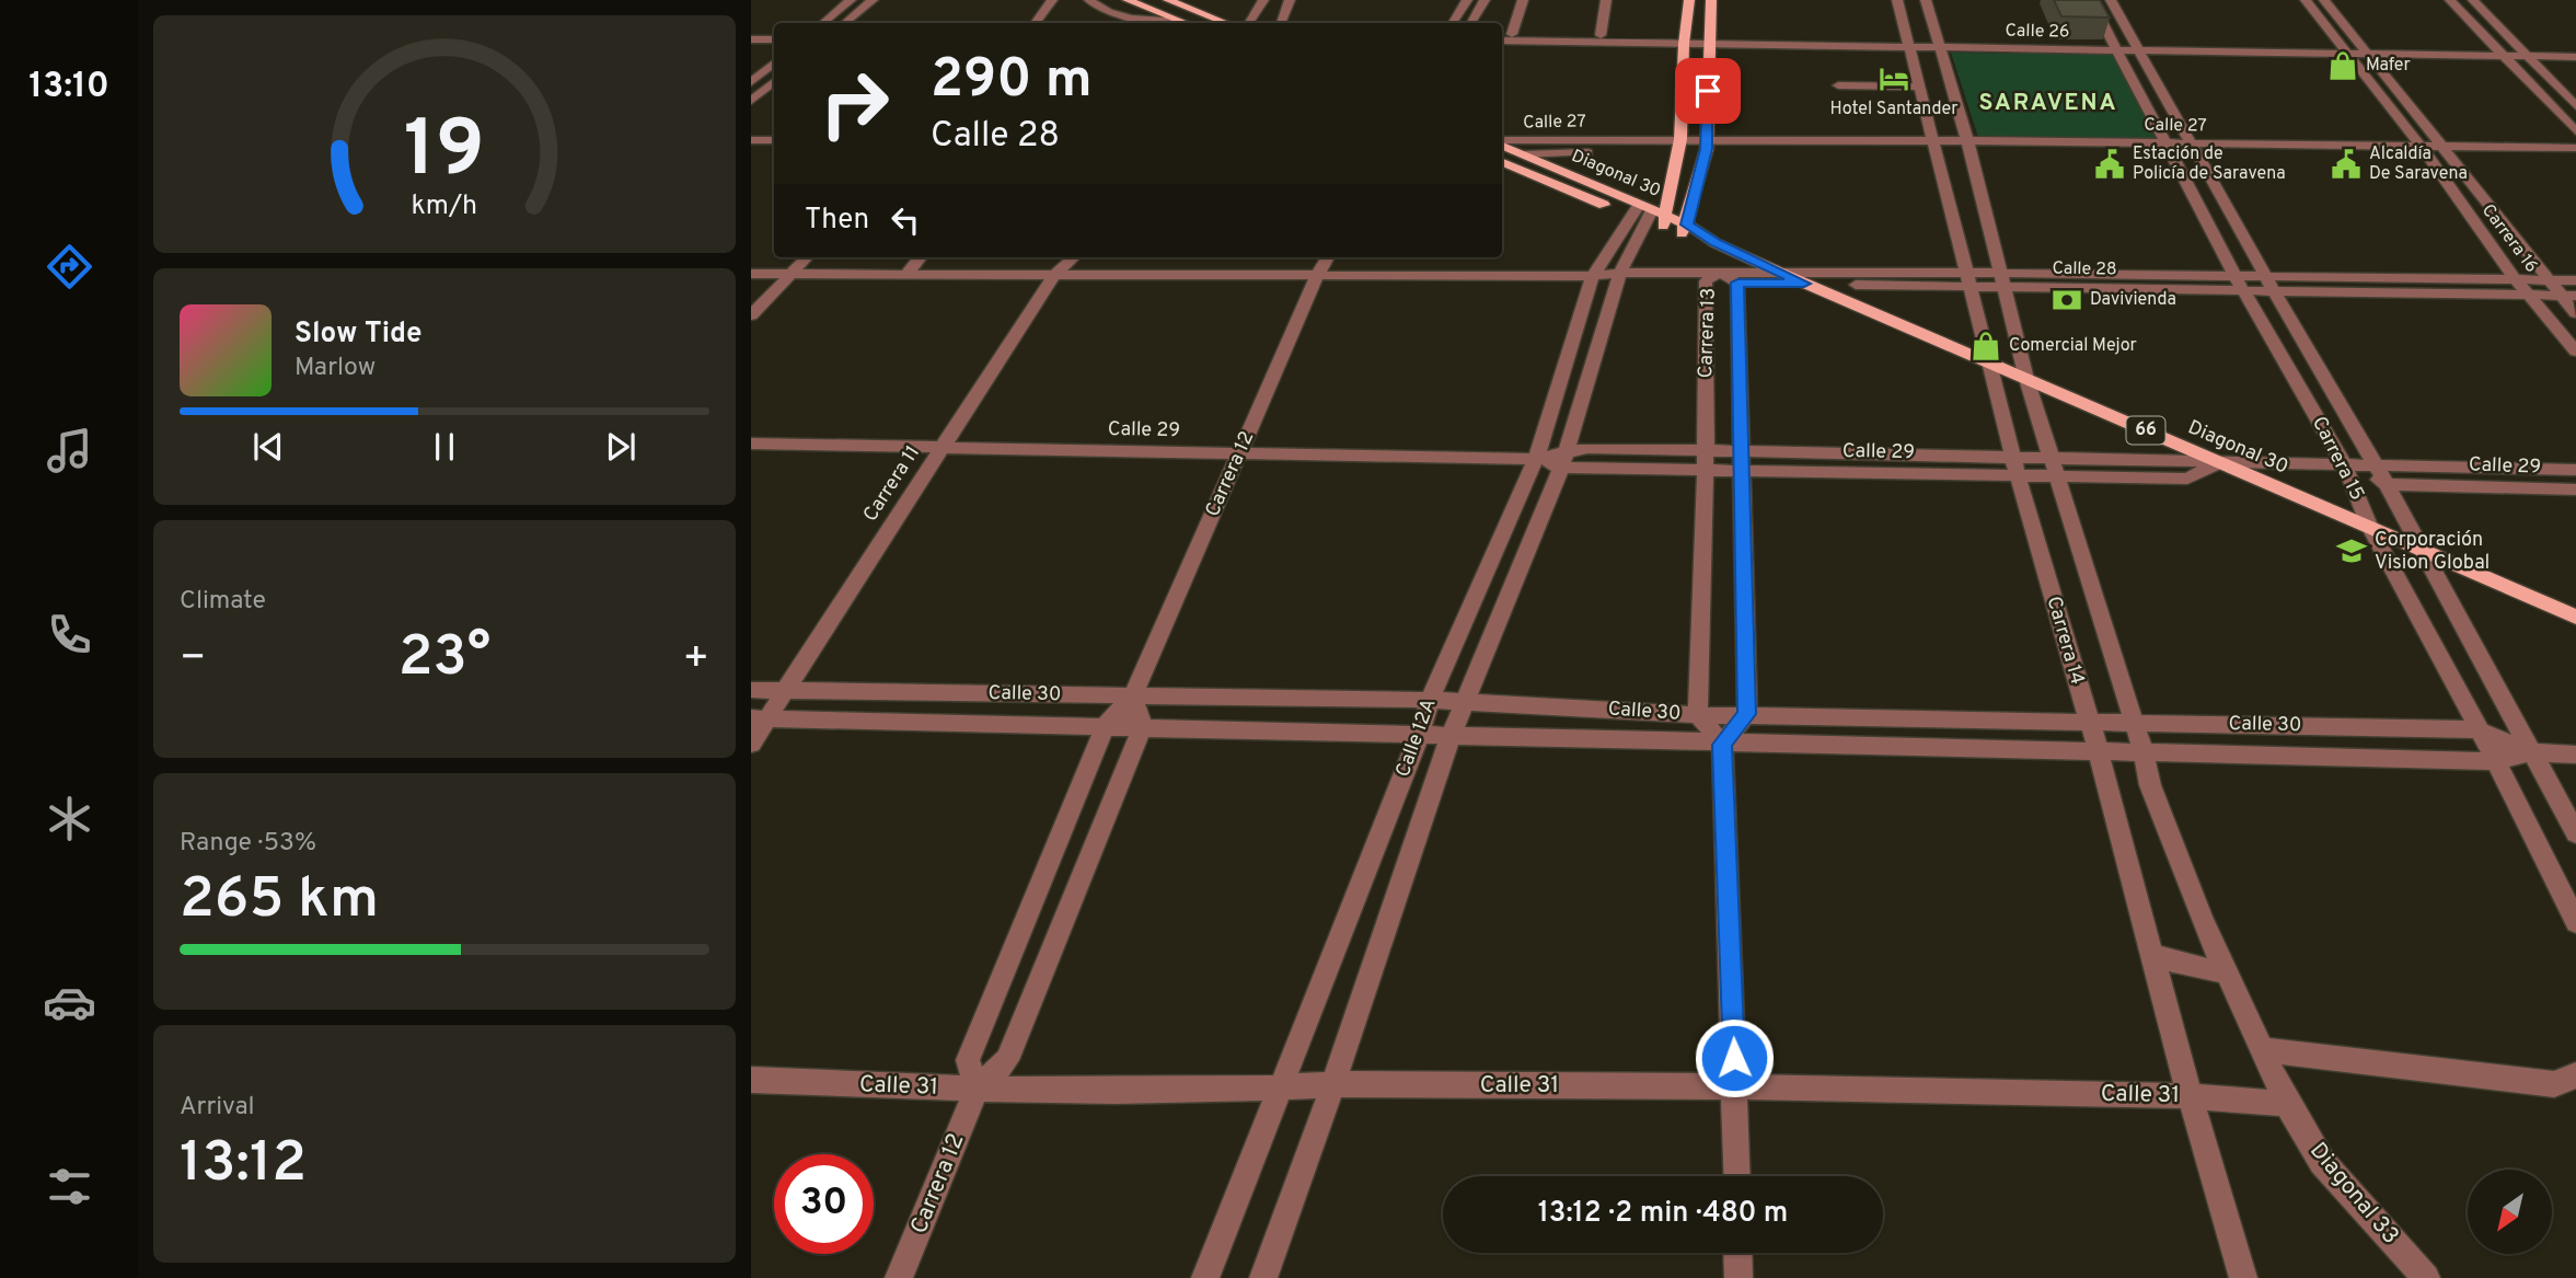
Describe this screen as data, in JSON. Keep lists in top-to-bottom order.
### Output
{
  "streets": {
    "main road": ["Diagonal 30", "66"],
    "street": [
      "Calle 26",
      "Calle 27",
      "Carrera 16",
      "Calle 28",
      "Carrera 13",
      "Calle 29",
      "Carrera 15",
      "Carrera 12",
      "Carrera 11",
      "Carrera 14",
      "Calle 30",
      "Calle 12A",
      "Calle 31",
      "Diagonal 33"
    ]
  },
  "crossings": [
    ["Calle 26", "Carrera 16"],
    ["Calle 26", "Carrera 15"],
    ["Calle 26", "Carrera 14"],
    ["Calle 27", "Diagonal 30"],
    ["Calle 27", "Carrera 16"],
    ["Calle 27", "Carrera 15"],
    ["Calle 27", "Carrera 14"],
    ["Diagonal 30", "Calle 28"],
    ["Diagonal 30", "Calle 29"],
    ["Diagonal 30", "Carrera 15"],
    ["Diagonal 30", "Carrera 14"],
    ["Diagonal 30", "Calle 12A"],
    ["Carrera 16", "Calle 28"],
    ["Calle 28", "Carrera 13"],
    ["Calle 28", "Carrera 15"],
    ["Calle 28", "Carrera 12"],
    ["Calle 28", "Carrera 11"],
    ["Calle 28", "Carrera 14"],
    ["Calle 28", "Calle 12A"],
    ["Carrera 13", "Calle 29"],
    ["Carrera 13", "Calle 30"],
    ["Calle 29", "Carrera 15"],
    ["Calle 29", "Carrera 12"],
    ["Calle 29", "Carrera 11"],
    ["Calle 29", "Carrera 14"],
    ["Calle 29", "Calle 12A"],
    ["Carrera 15", "Calle 30"],
    ["Carrera 12", "Calle 30"],
    ["Carrera 12", "Calle 31"],
    ["Carrera 11", "Calle 30"],
    ["Carrera 14", "Calle 30"],
    ["Carrera 14", "Calle 31"],
    ["Carrera 14", "Diagonal 33"],
    ["Calle 30", "Calle 12A"],
    ["Calle 12A", "Calle 31"],
    ["Calle 31", "Diagonal 33"]
  ],
  "districts": ["SARAVENA"],
  "places": {
    "shop": ["Mafer", "Comercial Mejor"],
    "hotel": ["Hotel Santander"],
    "public building": ["Estación de Policía de Saravena", "Alcaldía De Saravena"],
    "bank": ["Davivienda"],
    "school or university": ["Corporación Vision Global"]
  },
  "north": "bottom left",
  "page": {
    "tabs": "13:10",
    "turn": ["290 m", "Calle 28"],
    "then": "Then",
    "song": ["Slow Tide", "Marlow"],
    "tile": [
      "Climate",
      ["Range · 53%", "265 km"],
      ["Arrival", "13:12"]
    ],
    "heat": ["−", "23°", "+"],
    "limit": "30",
    "trip": "13:12 · 2 min · 480 m",
    "gauge": ["19", "km/h"]
  }
}
